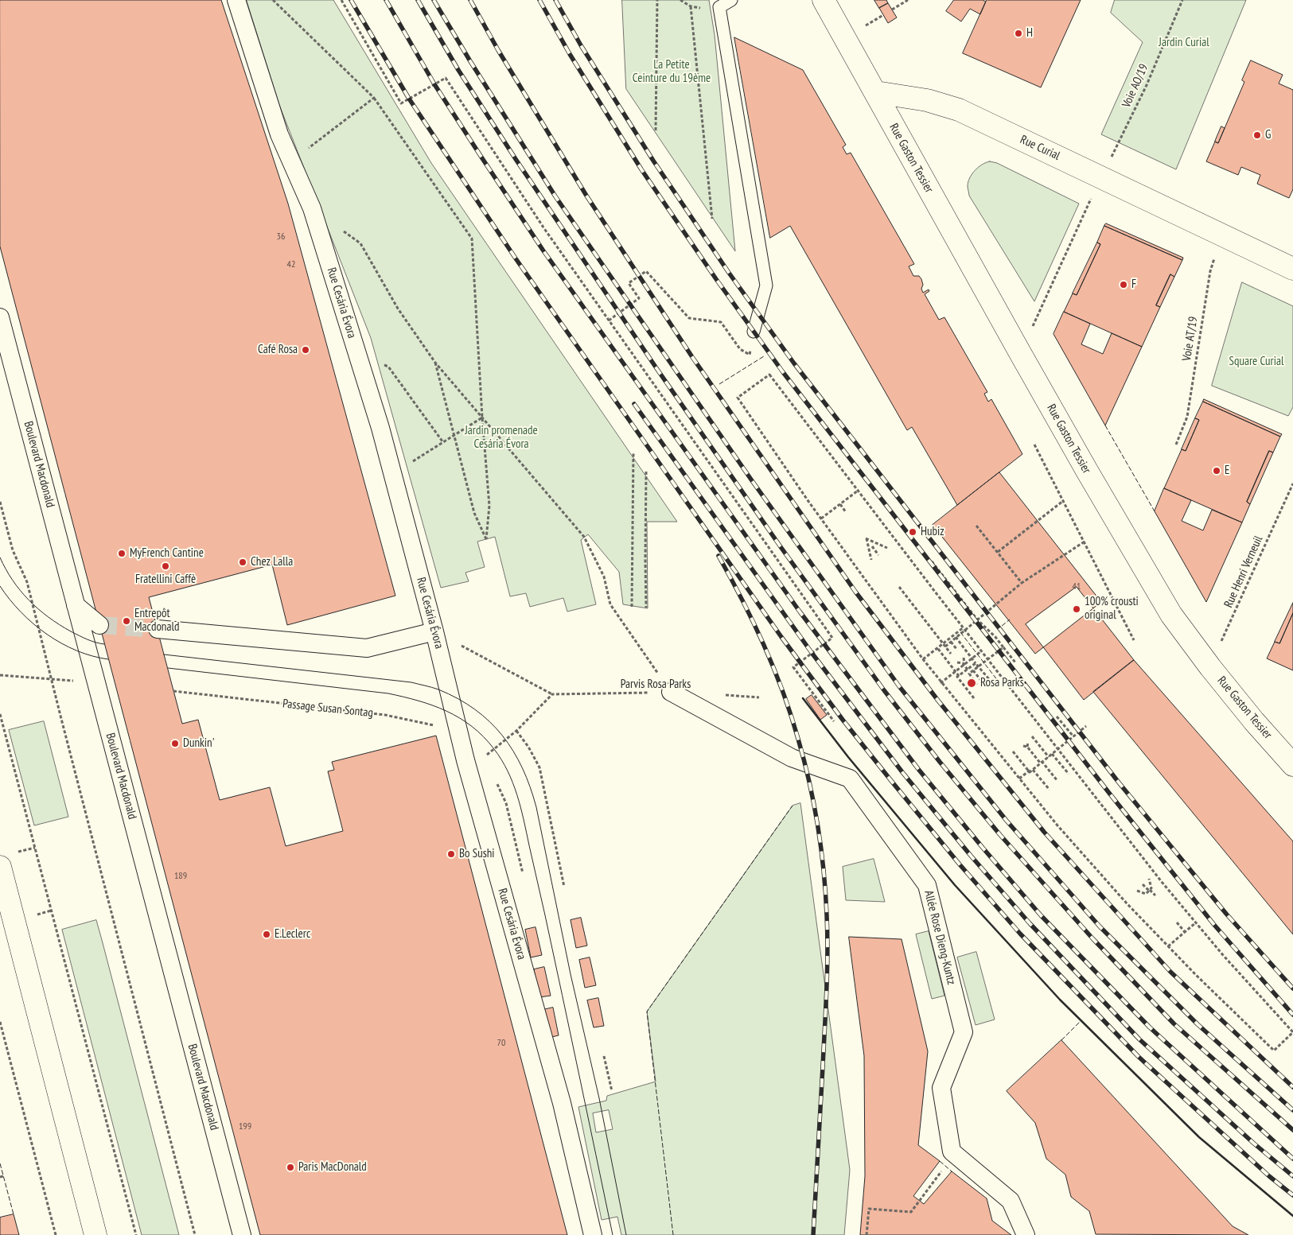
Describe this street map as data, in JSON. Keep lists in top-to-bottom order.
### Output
{
  "streets": {
    "street": [
      "Rue Curial",
      "Rue Gaston Tessier",
      "Rue Cesária Évora",
      "Boulevard Macdonald",
      "Allée Rose Dieng-Kuntz"
    ],
    "path": [
      "Voie AO/19",
      "Voie AT/19",
      "Rue Henri Verneuil",
      "Parvis Rosa Parks",
      "Passage Susan Sontag"
    ]
  },
  "crossings": [
    ["Voie AO/19", "Rue Curial"],
    ["Voie AO/19", "Rue Gaston Tessier"],
    ["Rue Curial", "Rue Gaston Tessier"],
    ["Rue Curial", "Voie AT/19"],
    ["Rue Gaston Tessier", "Rue Henri Verneuil"],
    ["Rue Cesária Évora", "Parvis Rosa Parks"],
    ["Parvis Rosa Parks", "Allée Rose Dieng-Kuntz"]
  ],
  "parks": [
    "Jardin Curial",
    "La Petite Ceinture du 19ème",
    "Square Curial",
    "Jardin promenade Cesária Évora"
  ],
  "places": [
    "H",
    "G",
    "F",
    "Café Rosa",
    "E",
    "Hubiz",
    "MyFrench Cantine",
    "Chez Lalla",
    "Fratellini Caffè",
    "100% crousti original",
    "Entrepôt Macdonald",
    "Rosa Parks",
    "Dunkin'",
    "Bo Sushi",
    "E.Leclerc",
    "Paris MacDonald"
  ],
  "house_numbers": [
    "36",
    "42",
    "41",
    "189",
    "70",
    "199"
  ]
}
